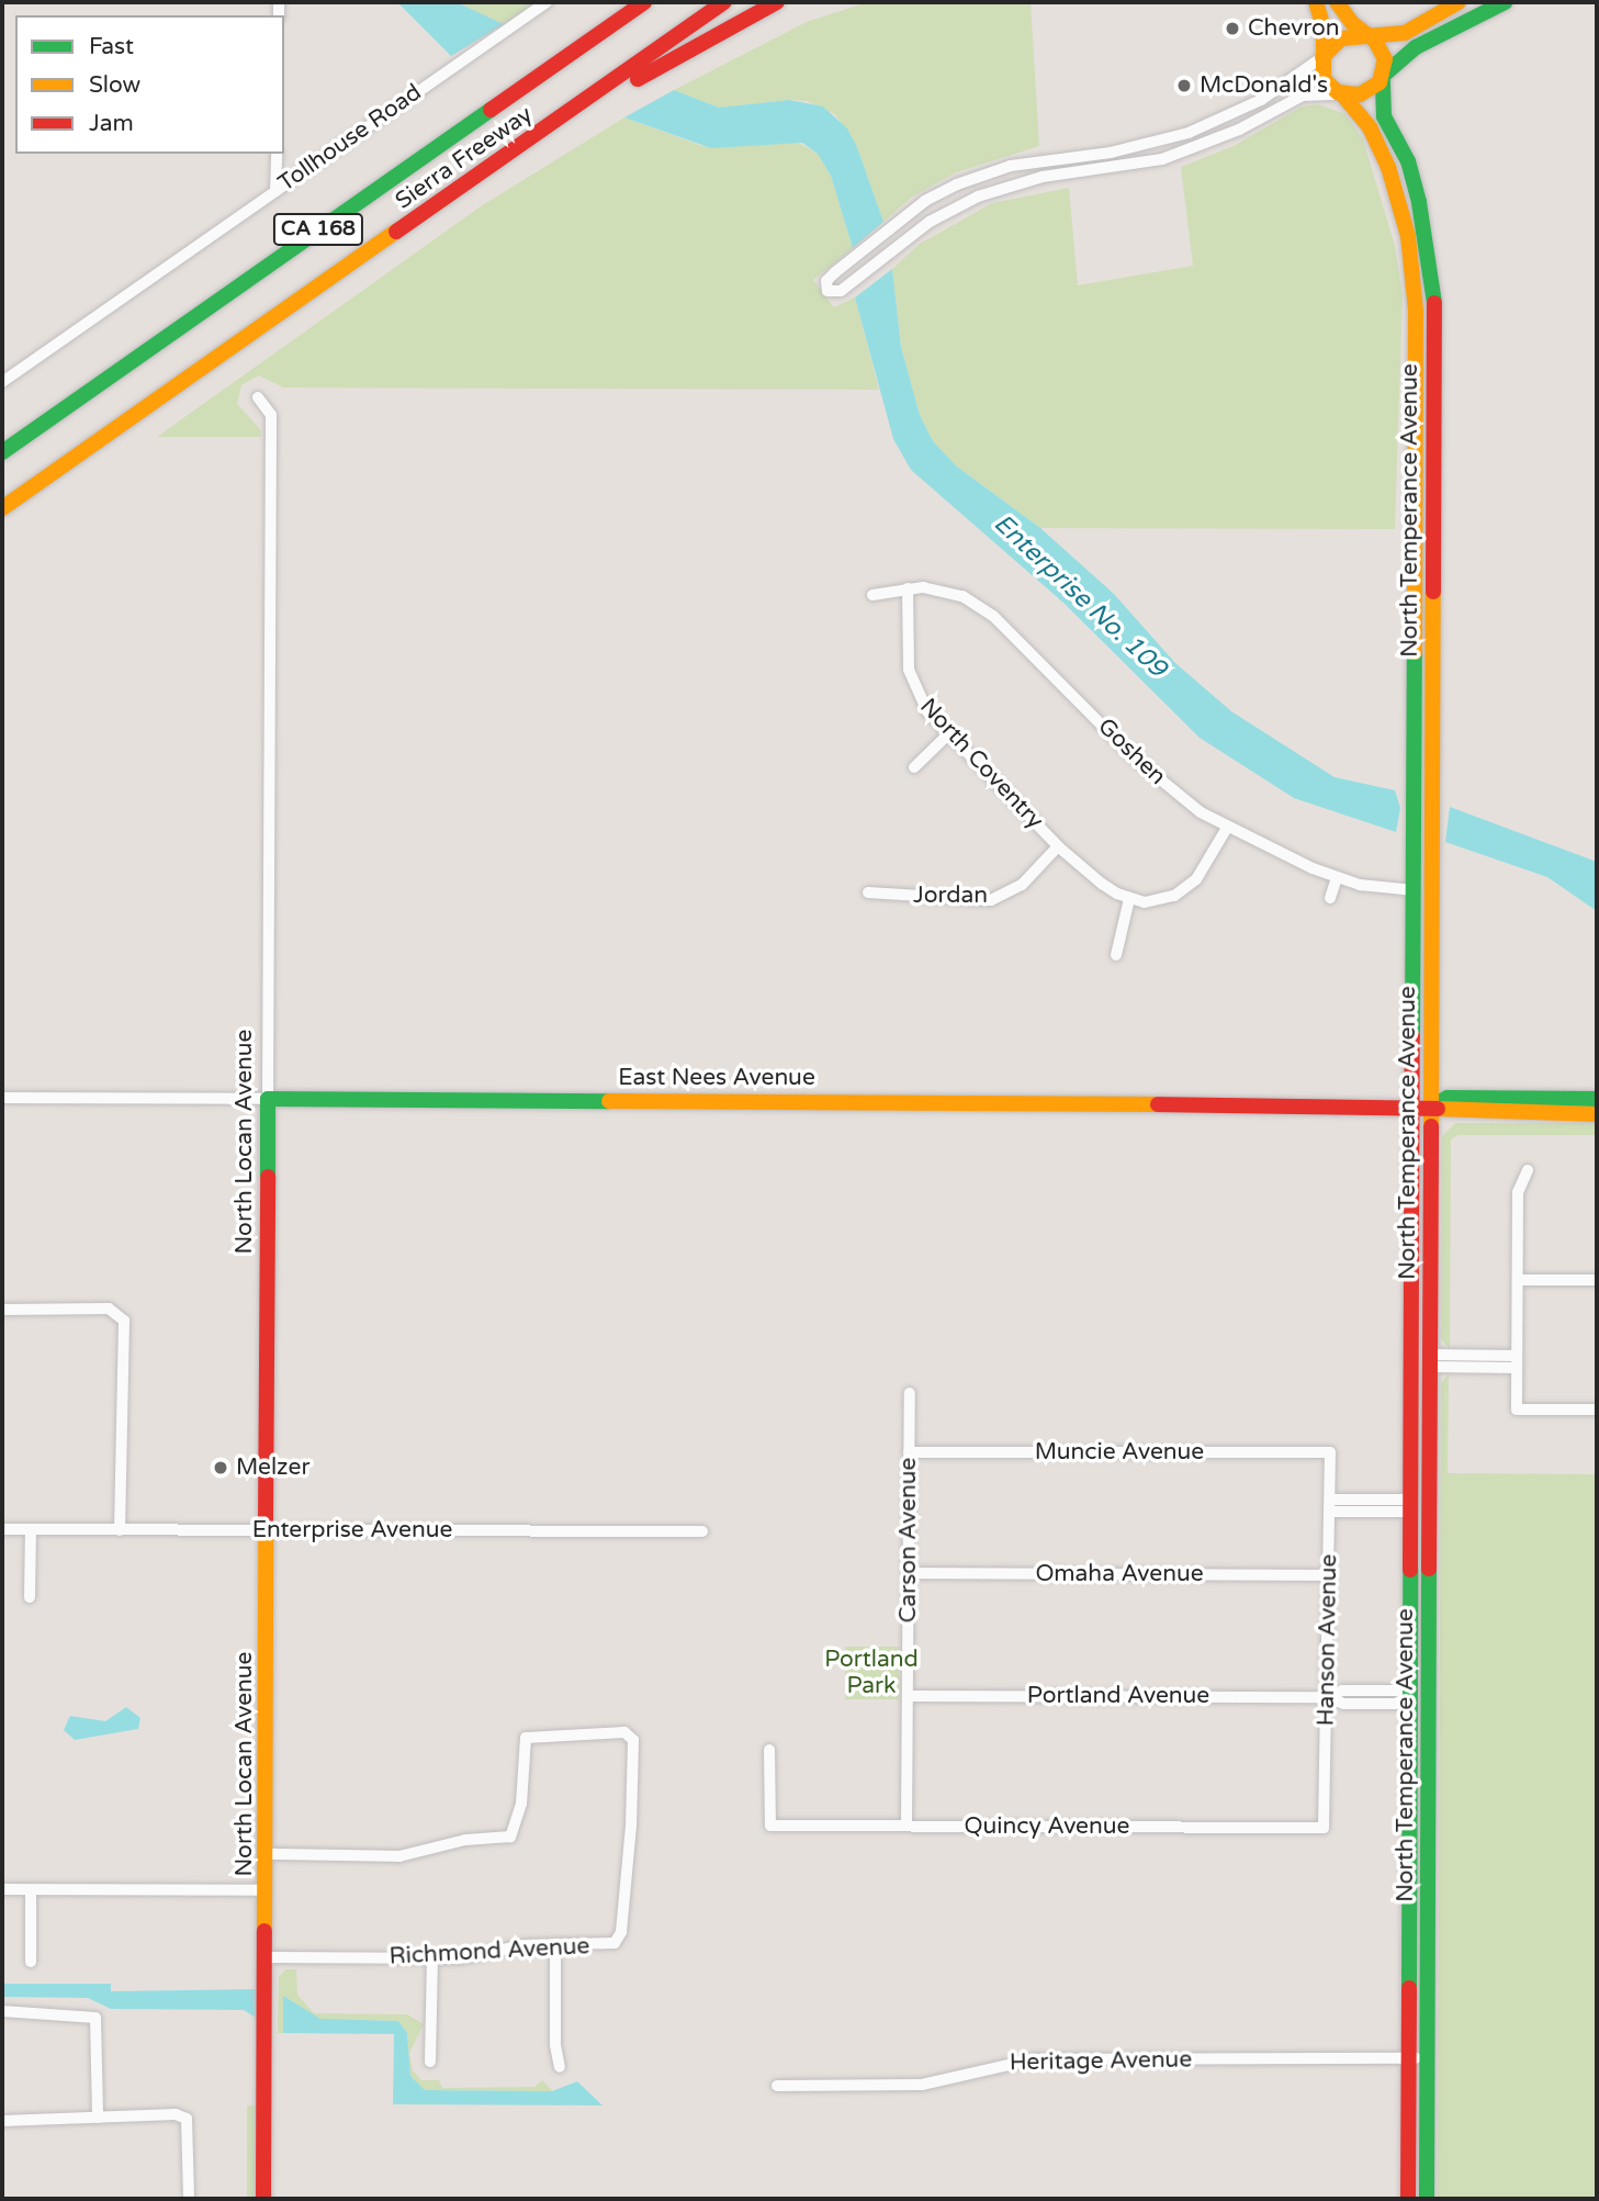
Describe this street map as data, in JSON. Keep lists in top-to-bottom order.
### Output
{
  "streets": {
    "main road": [
      "Sierra Freeway",
      "CA 168",
      "North Temperance Avenue",
      "East Nees Avenue",
      "North Locan Avenue"
    ],
    "street": [
      "Tollhouse Road",
      "Goshen",
      "North Coventry",
      "Jordan",
      "Muncie Avenue",
      "Enterprise Avenue",
      "Carson Avenue",
      "Omaha Avenue",
      "Hanson Avenue",
      "Portland Avenue",
      "Quincy Avenue",
      "Richmond Avenue",
      "Heritage Avenue"
    ]
  },
  "crossings": [
    ["North Temperance Avenue", "Goshen"],
    ["North Temperance Avenue", "East Nees Avenue"],
    ["North Temperance Avenue", "Portland Avenue"],
    ["North Temperance Avenue", "Heritage Avenue"],
    ["Goshen", "North Coventry"],
    ["North Coventry", "Jordan"],
    ["East Nees Avenue", "North Locan Avenue"],
    ["North Locan Avenue", "Enterprise Avenue"],
    ["North Locan Avenue", "Richmond Avenue"],
    ["Muncie Avenue", "Carson Avenue"],
    ["Muncie Avenue", "Hanson Avenue"],
    ["Carson Avenue", "Omaha Avenue"],
    ["Carson Avenue", "Portland Avenue"],
    ["Carson Avenue", "Quincy Avenue"],
    ["Omaha Avenue", "Hanson Avenue"],
    ["Hanson Avenue", "Portland Avenue"],
    ["Hanson Avenue", "Quincy Avenue"]
  ],
  "water": ["Enterprise No. 109"],
  "parks": ["Portland Park"],
  "places": ["Chevron", "McDonald's", "Melzer"],
  "legend": ["Fast", "Slow", "Jam"]
}
